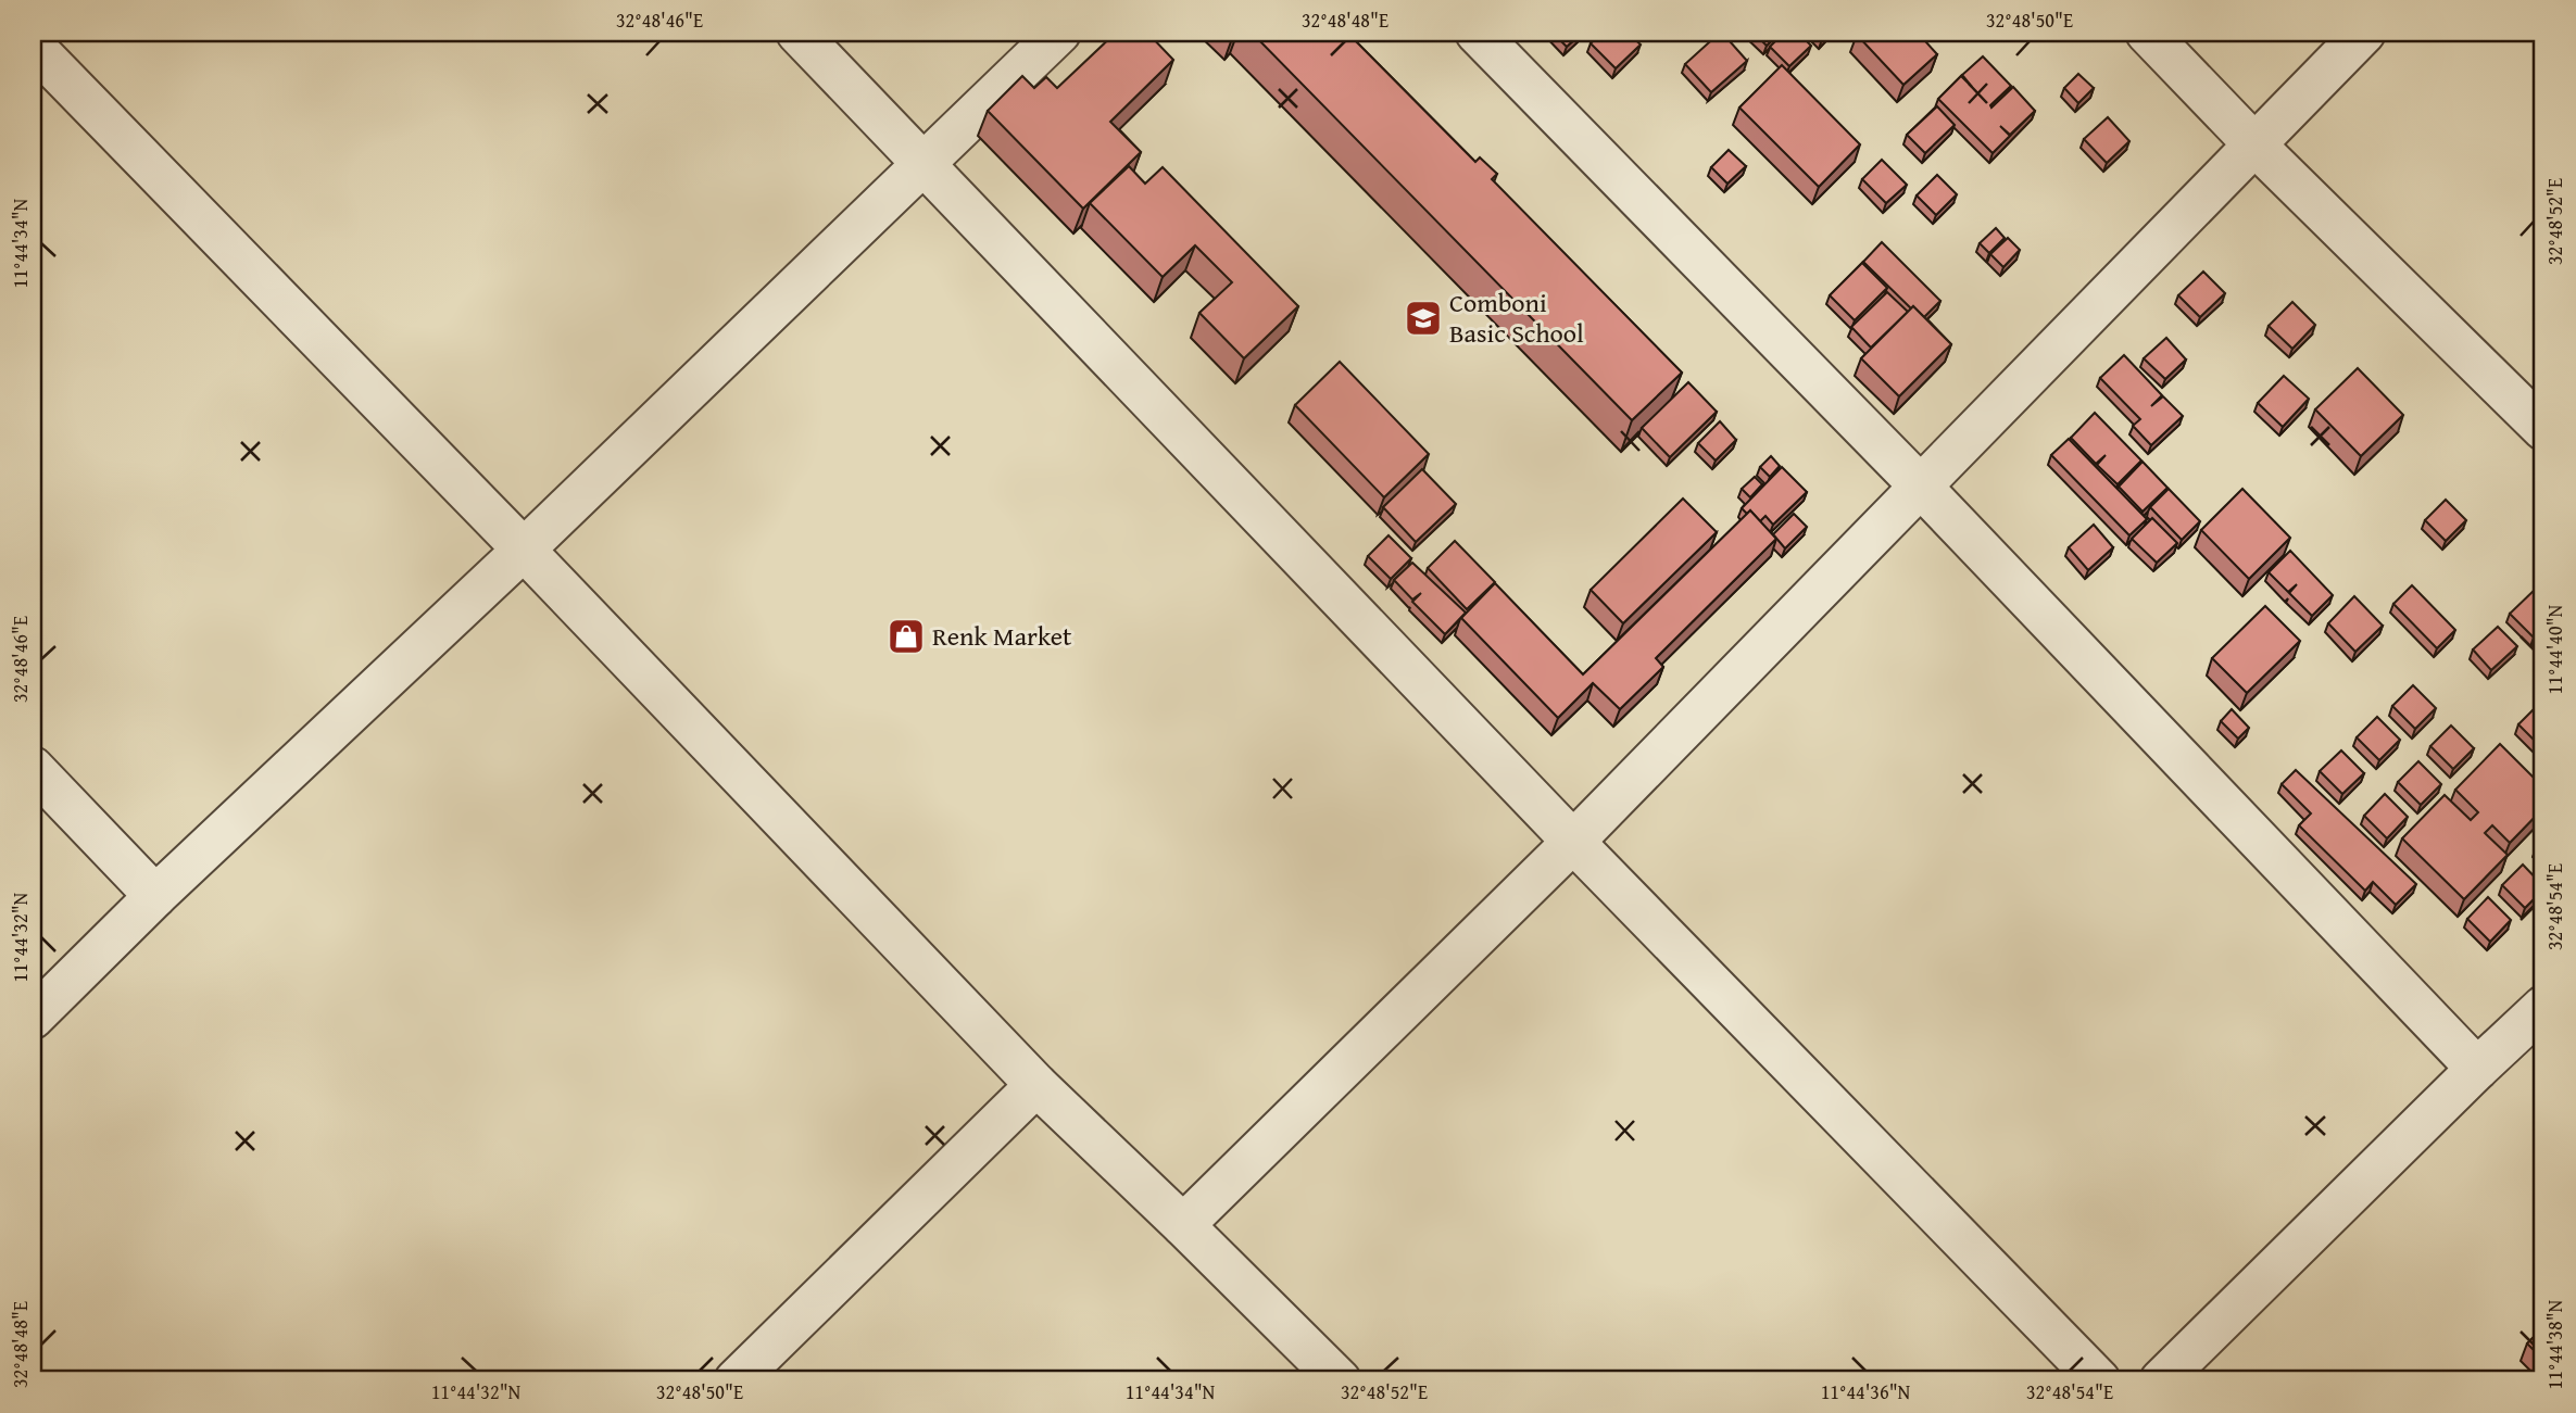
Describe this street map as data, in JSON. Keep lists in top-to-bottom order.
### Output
{
  "places": {
    "school or university": ["Comboni Basic School"],
    "shop": ["Renk Market"]
  },
  "coordinates": [
    "32°48'46\"E",
    "32°48'48\"E",
    "32°48'50\"E",
    "32°48'52\"E",
    "11°44'34\"N",
    "11°44'40\"N",
    "32°48'54\"E",
    "11°44'32\"N",
    "11°44'38\"N",
    "11°44'36\"N"
  ]
}
